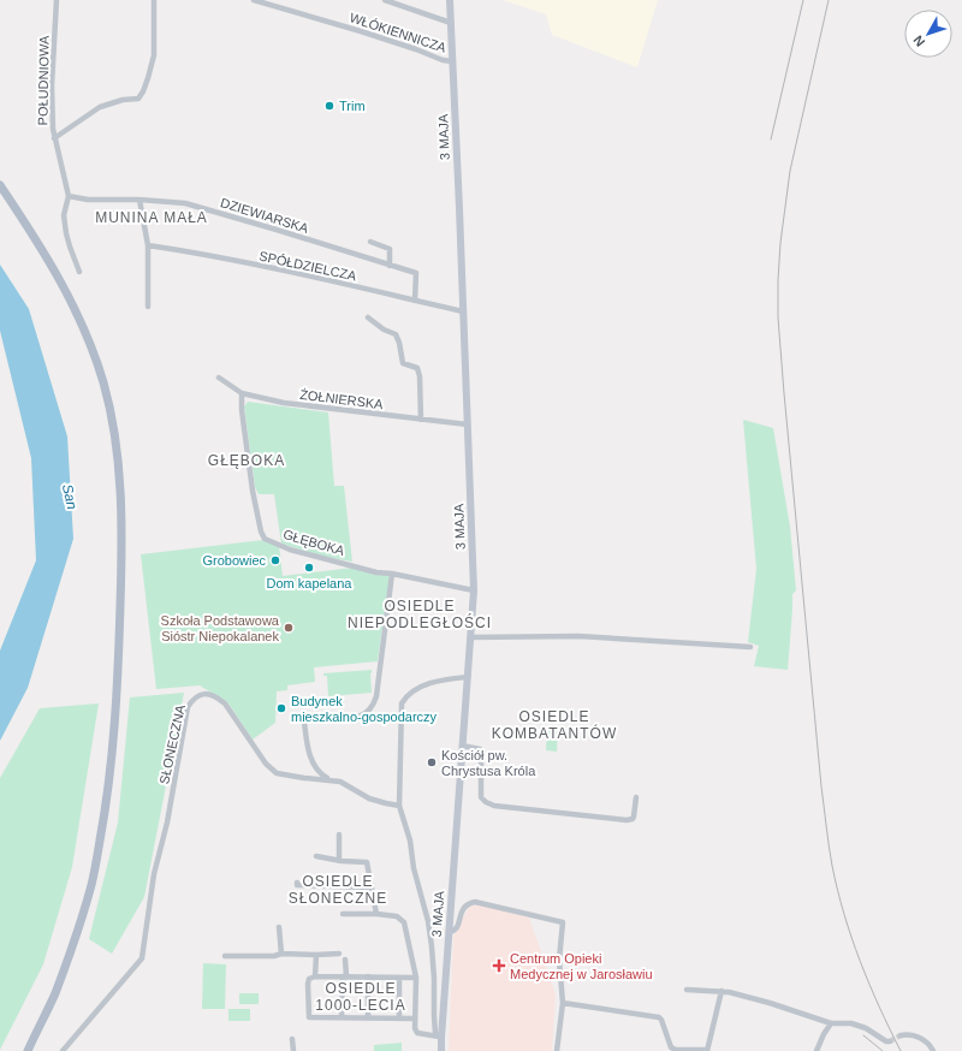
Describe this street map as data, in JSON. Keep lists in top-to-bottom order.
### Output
{
  "streets": {
    "street": [
      "WŁÓKIENNICZA",
      "POŁUDNIOWA",
      "3 MAJA",
      "DZIEWIARSKA",
      "SPÓŁDZIELCZA",
      "ŻOŁNIERSKA",
      "GŁĘBOKA",
      "SŁONECZNA"
    ]
  },
  "crossings": [
    ["WŁÓKIENNICZA", "3 MAJA"],
    ["POŁUDNIOWA", "DZIEWIARSKA"],
    ["3 MAJA", "SPÓŁDZIELCZA"],
    ["3 MAJA", "ŻOŁNIERSKA"],
    ["3 MAJA", "GŁĘBOKA"],
    ["DZIEWIARSKA", "SPÓŁDZIELCZA"],
    ["ŻOŁNIERSKA", "GŁĘBOKA"]
  ],
  "districts": [
    "MUNINA MAŁA",
    "GŁĘBOKA",
    "OSIEDLE NIEPODLEGŁOŚCI",
    "OSIEDLE KOMBATANTÓW",
    "OSIEDLE SŁONECZNE",
    "OSIEDLE 1000-LECIA"
  ],
  "water": ["San"],
  "places": {
    "other": [
      "Trim",
      "Grobowiec",
      "Dom kapelana",
      "Szkoła Podstawowa Sióstr Niepokalanek",
      "Budynek mieszkalno-gospodarczy",
      "Kościół pw. Chrystusa Króla"
    ],
    "health": ["Centrum Opieki Medycznej w Jarosławiu"]
  },
  "north": "bottom left"
}
